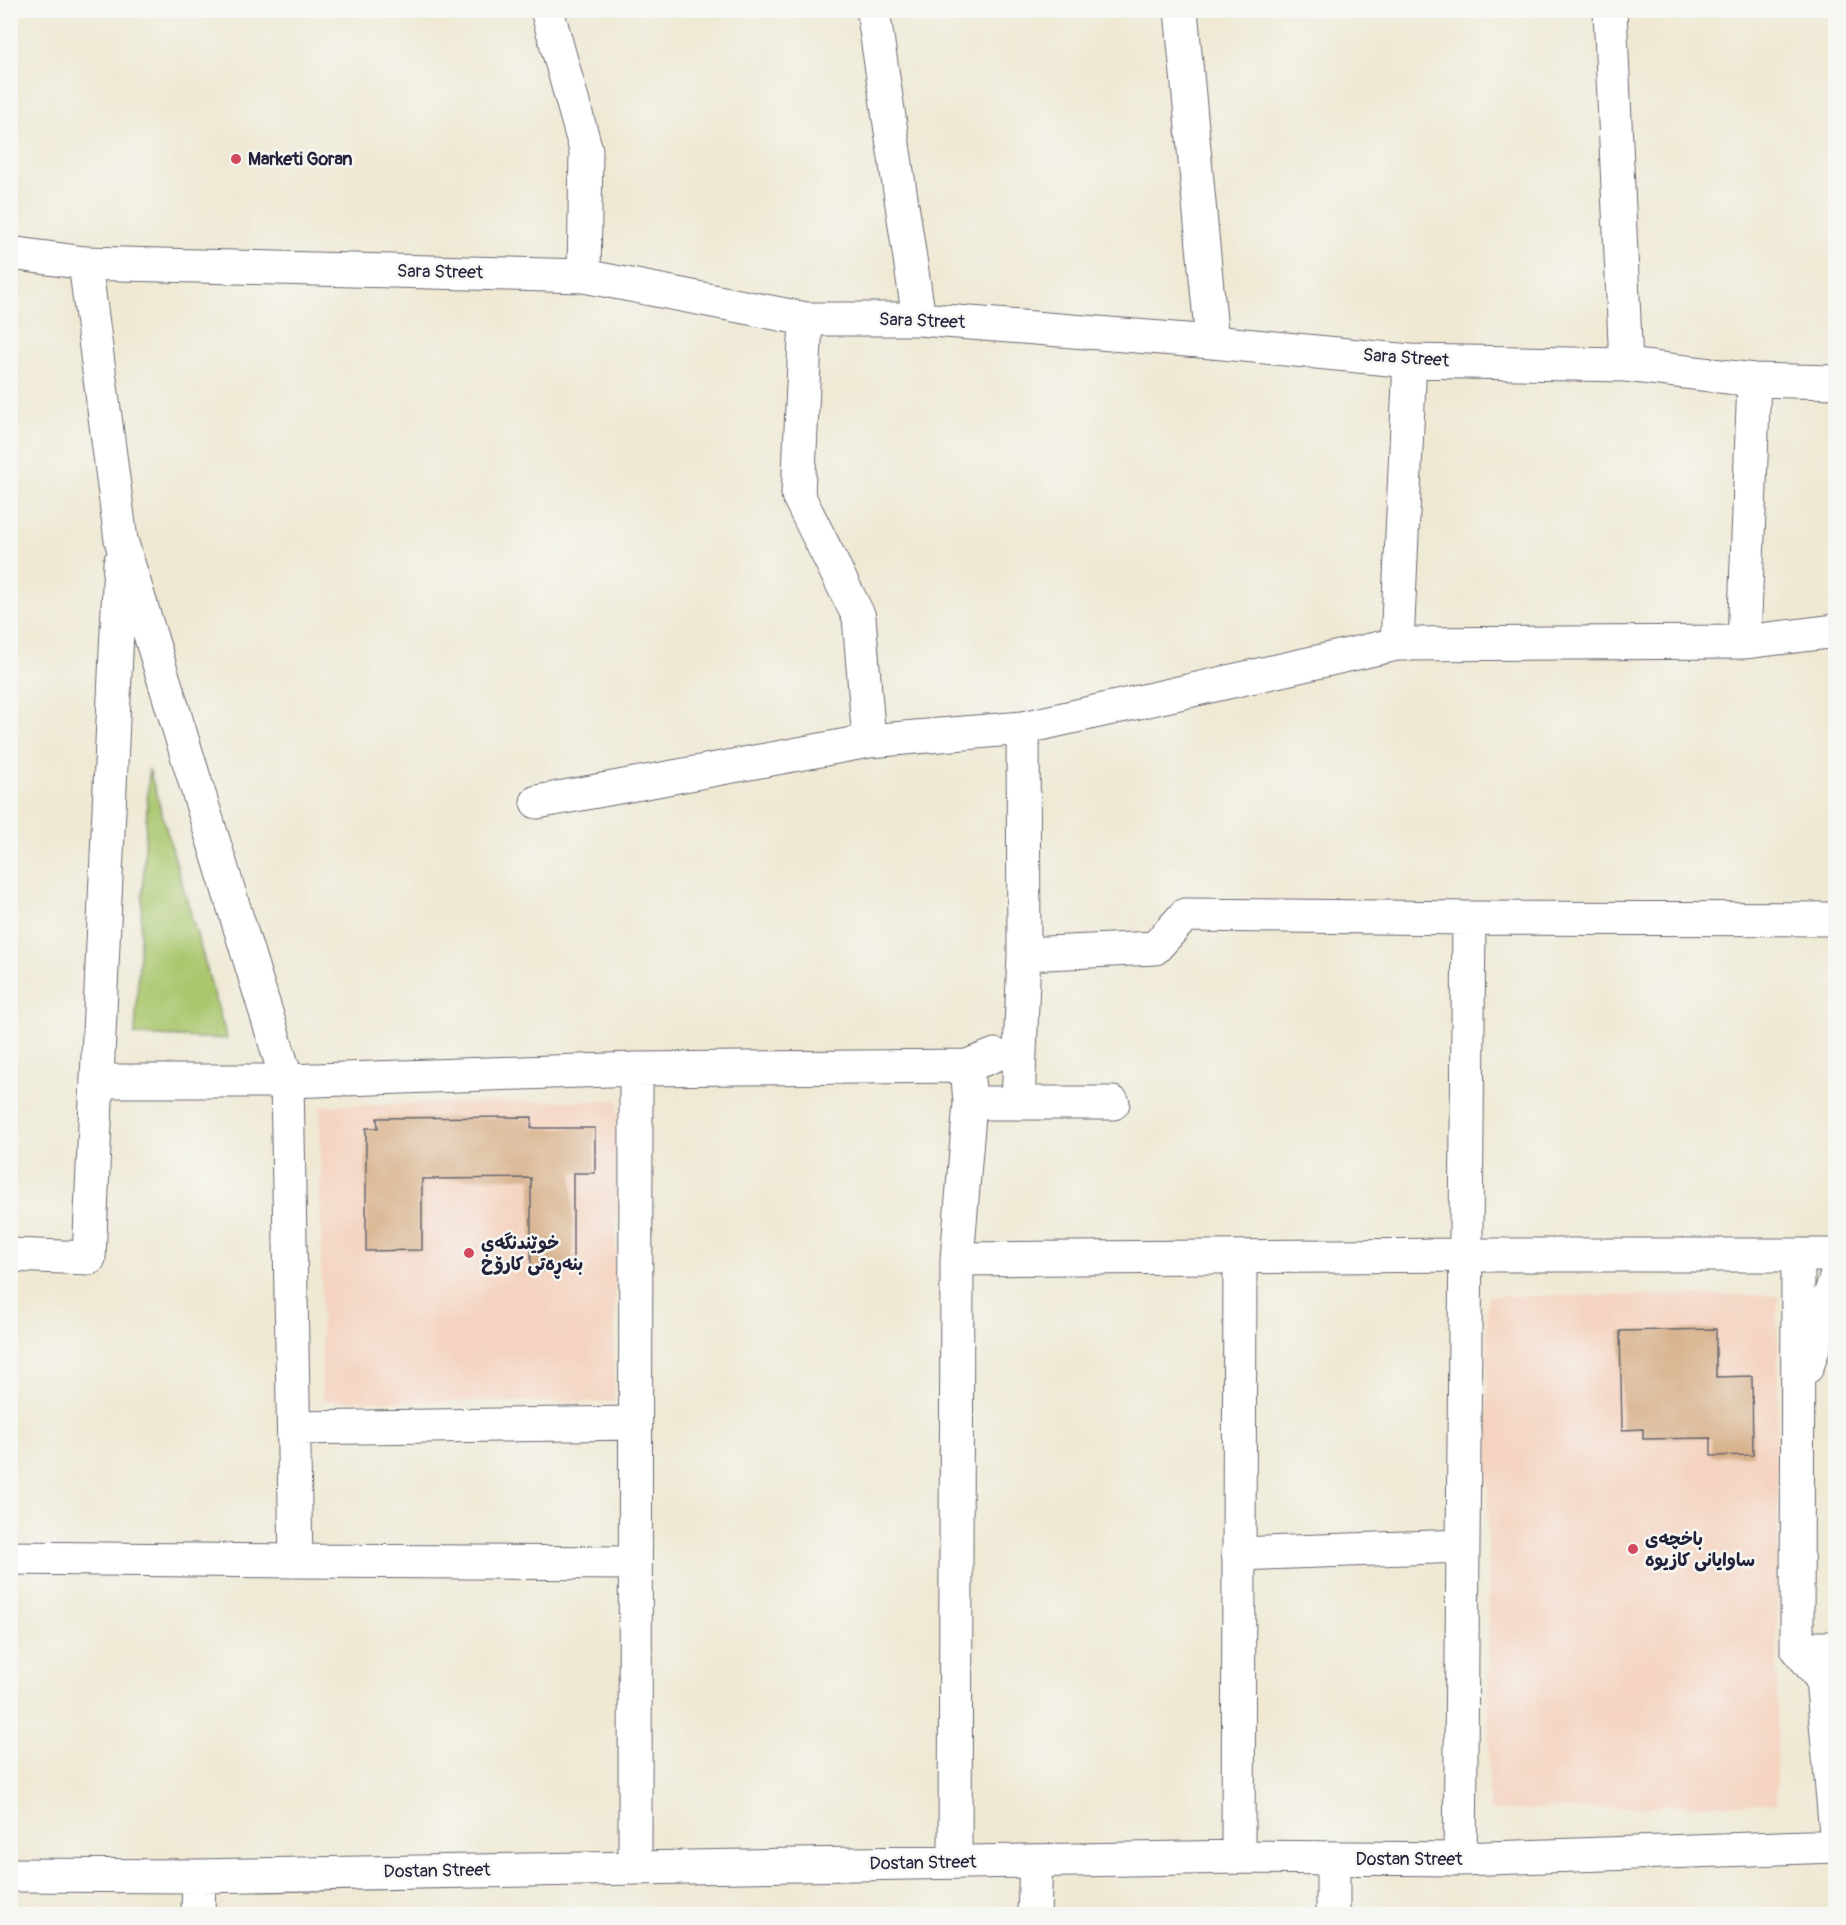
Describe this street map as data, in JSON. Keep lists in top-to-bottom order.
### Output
{
  "streets": {
    "street": ["Sara Street", "Dostan Street"]
  },
  "places": ["Marketi Goran", "خوێندنگەی بنەڕەتی کارۆخ", "باخچەی ساوایانی کازیوە"]
}
